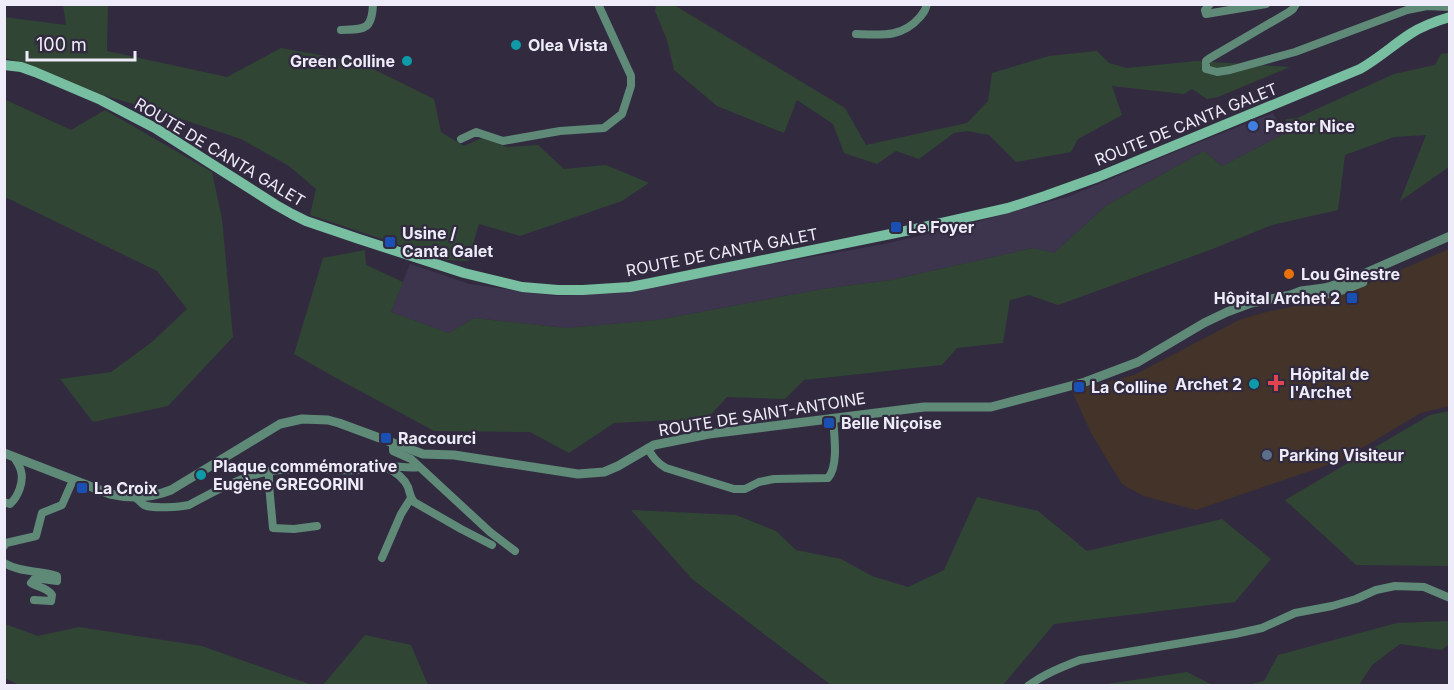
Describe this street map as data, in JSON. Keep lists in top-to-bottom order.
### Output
{
  "streets": {
    "main road": ["ROUTE DE CANTA GALET"],
    "street": ["ROUTE DE SAINT-ANTOINE"]
  },
  "places": {
    "other": [
      "Olea Vista",
      "Green Colline",
      "Pastor Nice",
      "Lou Ginestre",
      "Archet 2",
      "Parking Visiteur",
      "Plaque commémorative Eugène GREGORINI"
    ],
    "transit": [
      "Le Foyer",
      "Usine / Canta Galet",
      "Hôpital Archet 2",
      "La Colline",
      "Belle Niçoise",
      "Raccourci",
      "La Croix"
    ],
    "health": ["Hôpital de l'Archet"]
  },
  "scale_bar": "100 m"
}
